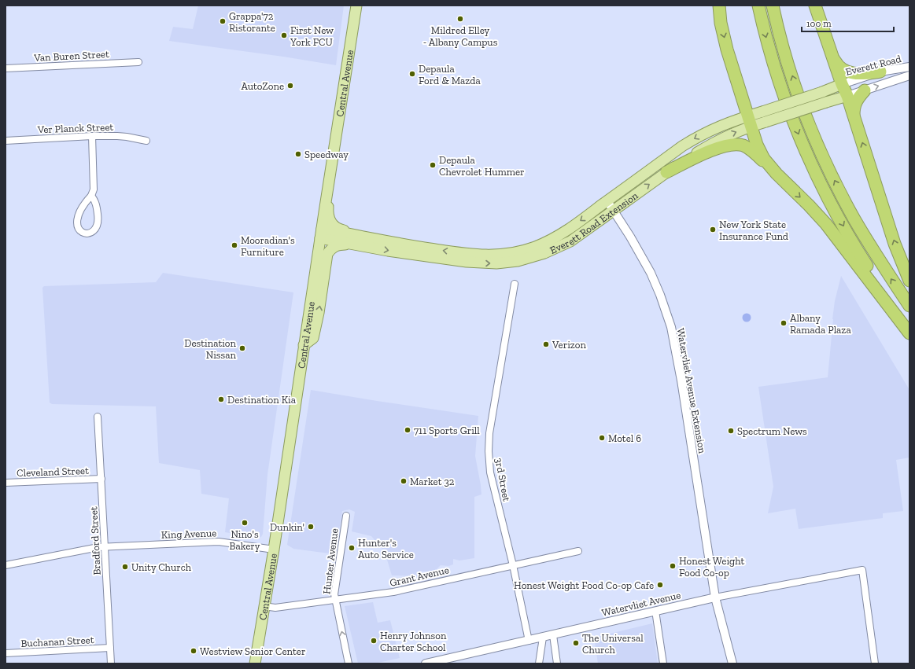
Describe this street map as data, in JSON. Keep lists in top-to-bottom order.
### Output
{
  "streets": {
    "main road": ["Central Avenue", "Everett Road Extension"],
    "street": [
      "Van Buren Street",
      "Everett Road",
      "Ver Planck Street",
      "Watervliet Avenue Extension",
      "Cleveland Street",
      "3rd Street",
      "King Avenue",
      "Bradford Street",
      "Hunter Avenue",
      "Grant Avenue",
      "Watervliet Avenue",
      "Buchanan Street"
    ]
  },
  "crossings": [
    ["Everett Road", "Everett Road Extension"],
    ["Central Avenue", "Everett Road Extension"],
    ["Central Avenue", "King Avenue"],
    ["Central Avenue", "Grant Avenue"],
    ["Everett Road Extension", "Watervliet Avenue Extension"],
    ["Watervliet Avenue Extension", "Watervliet Avenue"],
    ["Cleveland Street", "Bradford Street"],
    ["3rd Street", "Grant Avenue"],
    ["3rd Street", "Watervliet Avenue"],
    ["King Avenue", "Bradford Street"],
    ["Bradford Street", "Buchanan Street"],
    ["Hunter Avenue", "Grant Avenue"]
  ],
  "one_way": ["Hunter Avenue"],
  "places": [
    "Mildred Elley - Albany Campus",
    "Grappa'72 Ristorante",
    "First New York FCU",
    "Depaula Ford & Mazda",
    "AutoZone",
    "Speedway",
    "Depaula Chevrolet Hummer",
    "New York State Insurance Fund",
    "Mooradian's Furniture",
    "Albany Ramada Plaza",
    "Verizon",
    "Destination Nissan",
    "Destination Kia",
    "711 Sports Grill",
    "Spectrum News",
    "Motel 6",
    "Market 32",
    "Nino's Bakery",
    "Dunkin'",
    "Hunter's Auto Service",
    "Honest Weight Food Co-op",
    "Unity Church",
    "Honest Weight Food Co-op Cafe",
    "Henry Johnson Charter School",
    "The Universal Church",
    "Westview Senior Center"
  ],
  "scale_bar": "100 m"
}
